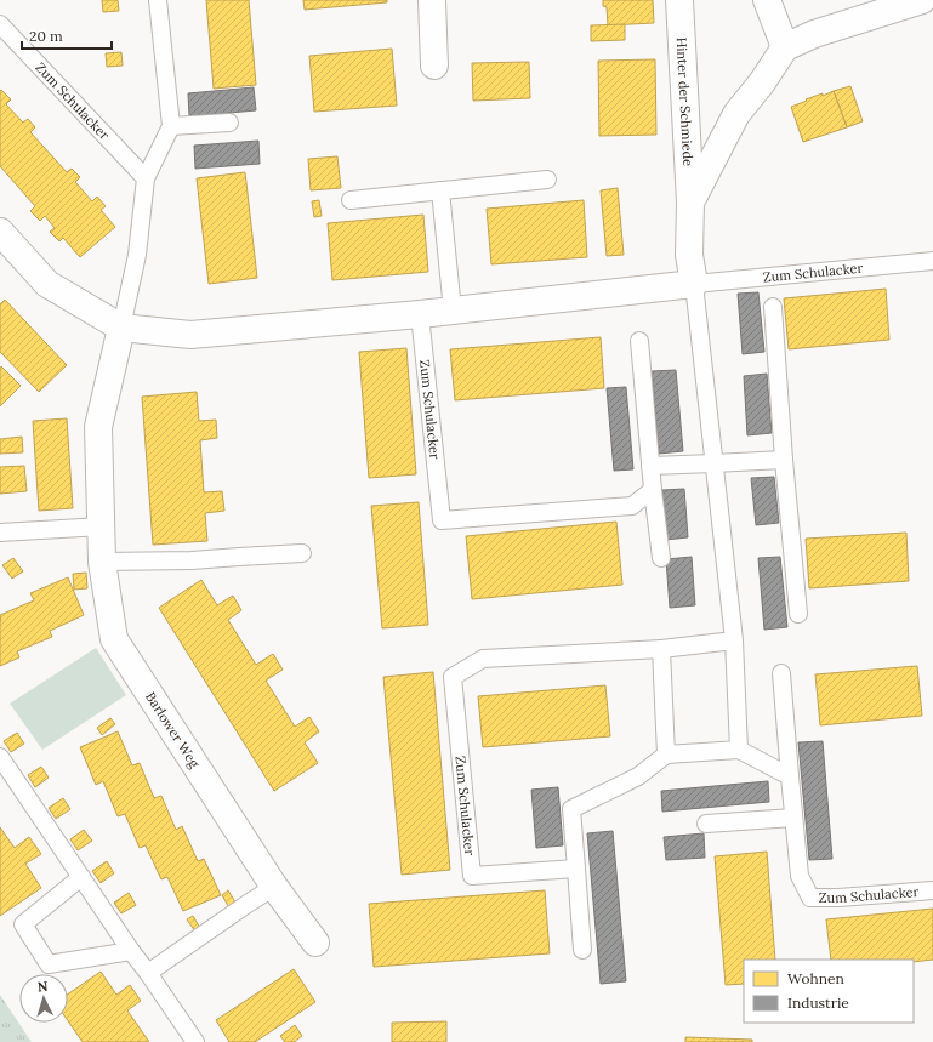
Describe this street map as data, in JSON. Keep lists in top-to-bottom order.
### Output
{
  "streets": {
    "street": ["Zum Schulacker", "Hinter der Schmiede", "Barlower Weg"]
  },
  "crossings": [
    ["Zum Schulacker", "Hinter der Schmiede"],
    ["Zum Schulacker", "Barlower Weg"]
  ],
  "legend": ["Wohnen", "Industrie"],
  "scale_bar": "20 m",
  "north": "top"
}
